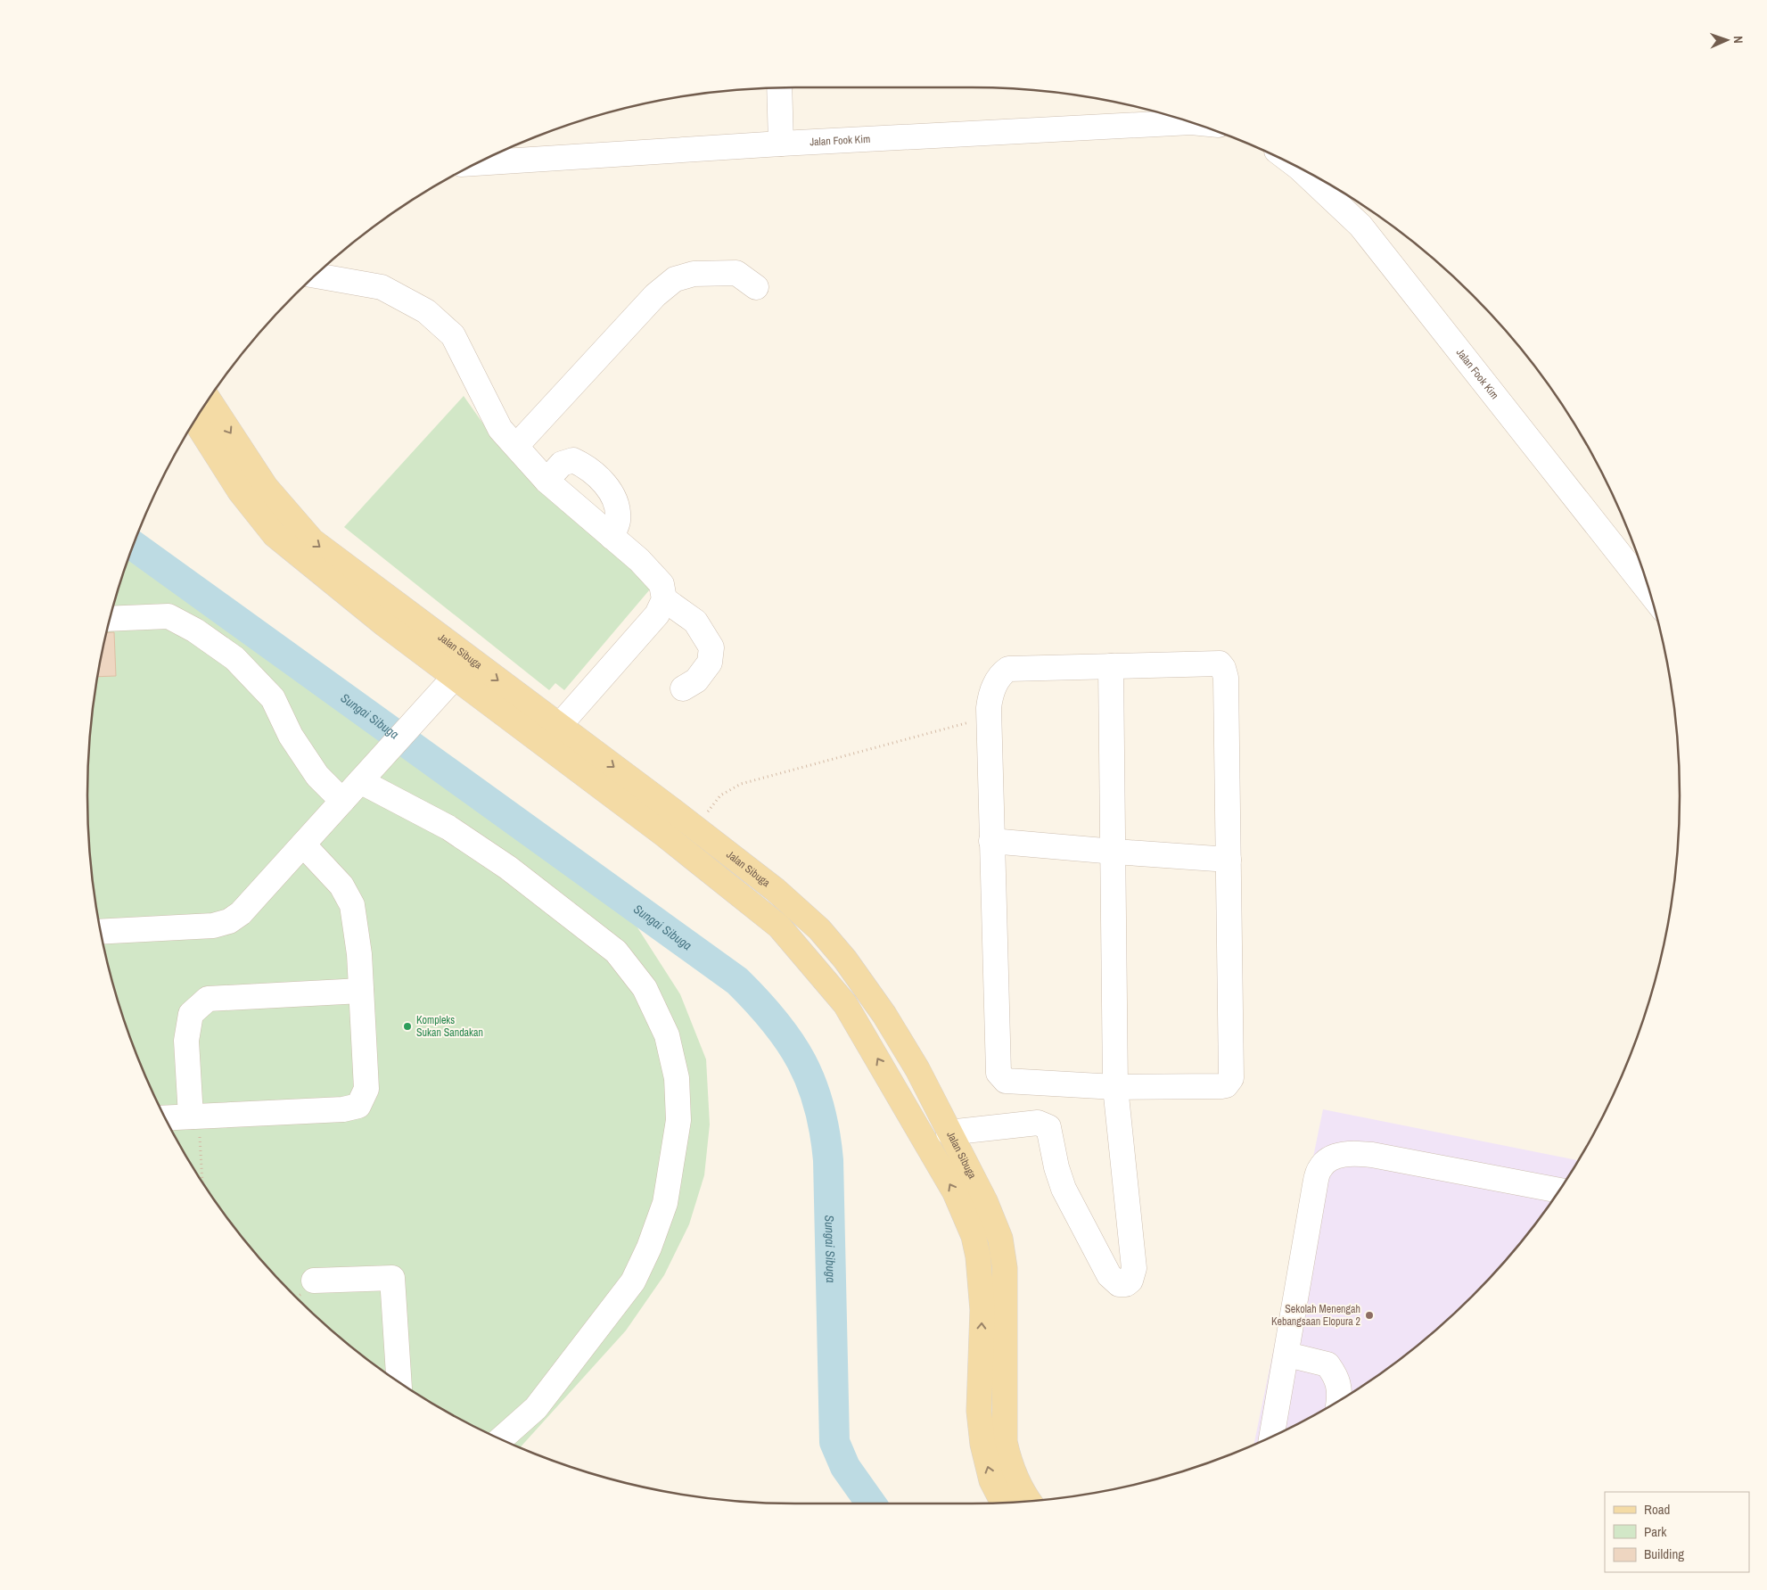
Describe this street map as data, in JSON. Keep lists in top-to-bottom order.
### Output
{
  "streets": {
    "main road": ["Jalan Sibuga"],
    "street": ["Jalan Fook Kim"]
  },
  "water": ["Sungai Sibuga"],
  "places": ["Kompleks Sukan Sandakan", "Sekolah Menengah Kebangsaan Elopura 2"],
  "legend": ["Road", "Park", "Building"],
  "north": "right"
}
